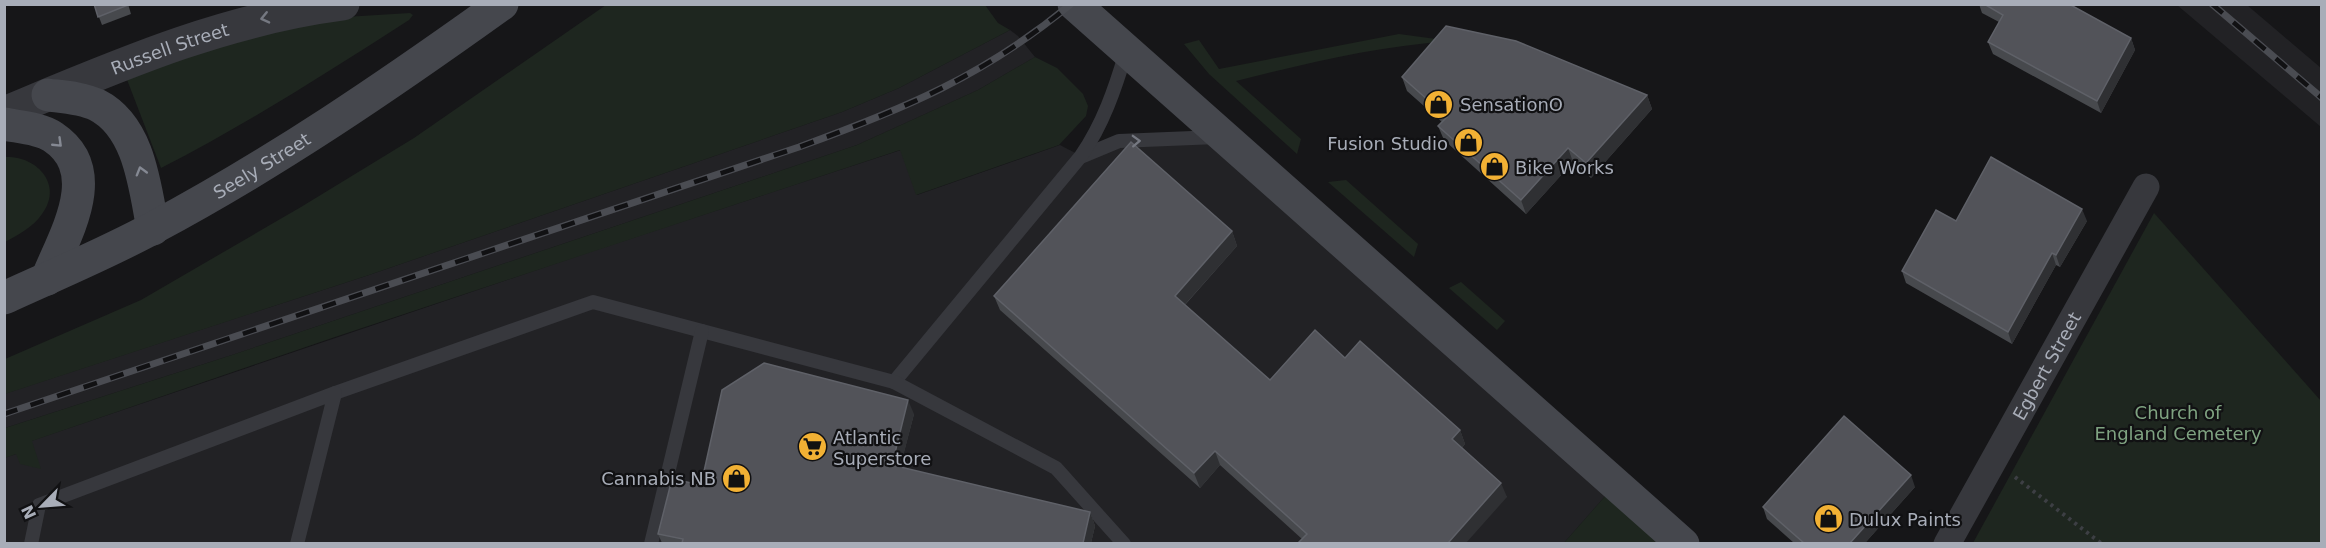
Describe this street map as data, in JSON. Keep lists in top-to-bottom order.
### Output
{
  "streets": {
    "main road": ["Seely Street"],
    "street": ["Russell Street", "Egbert Street"]
  },
  "one_way": ["Russell Street"],
  "parks": ["Church of England Cemetery"],
  "places": {
    "shop": [
      "SensationO",
      "Fusion Studio",
      "Bike Works",
      "Cannabis NB",
      "Dulux Paints"
    ],
    "supermarket": ["Atlantic Superstore"]
  },
  "north": "bottom left"
}
